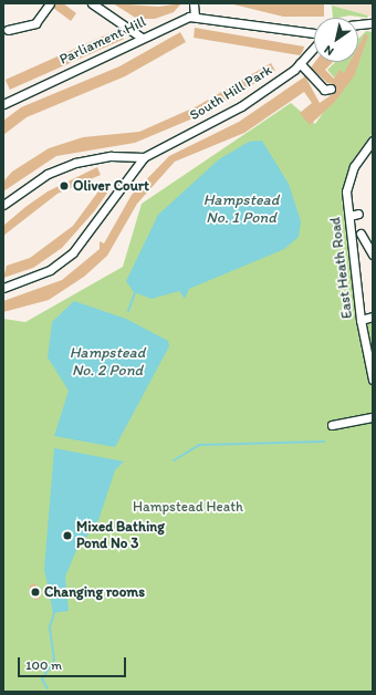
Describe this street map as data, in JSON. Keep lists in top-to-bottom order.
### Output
{
  "streets": {
    "street": ["Parliament Hill", "South Hill Park", "East Heath Road"]
  },
  "water": ["Hampstead No. 1 Pond", "Hampstead No. 2 Pond"],
  "parks": ["Hampstead Heath"],
  "places": ["Oliver Court", "Mixed Bathing Pond No 3", "Changing rooms"],
  "scale_bar": "100 m",
  "north": "bottom left"
}
